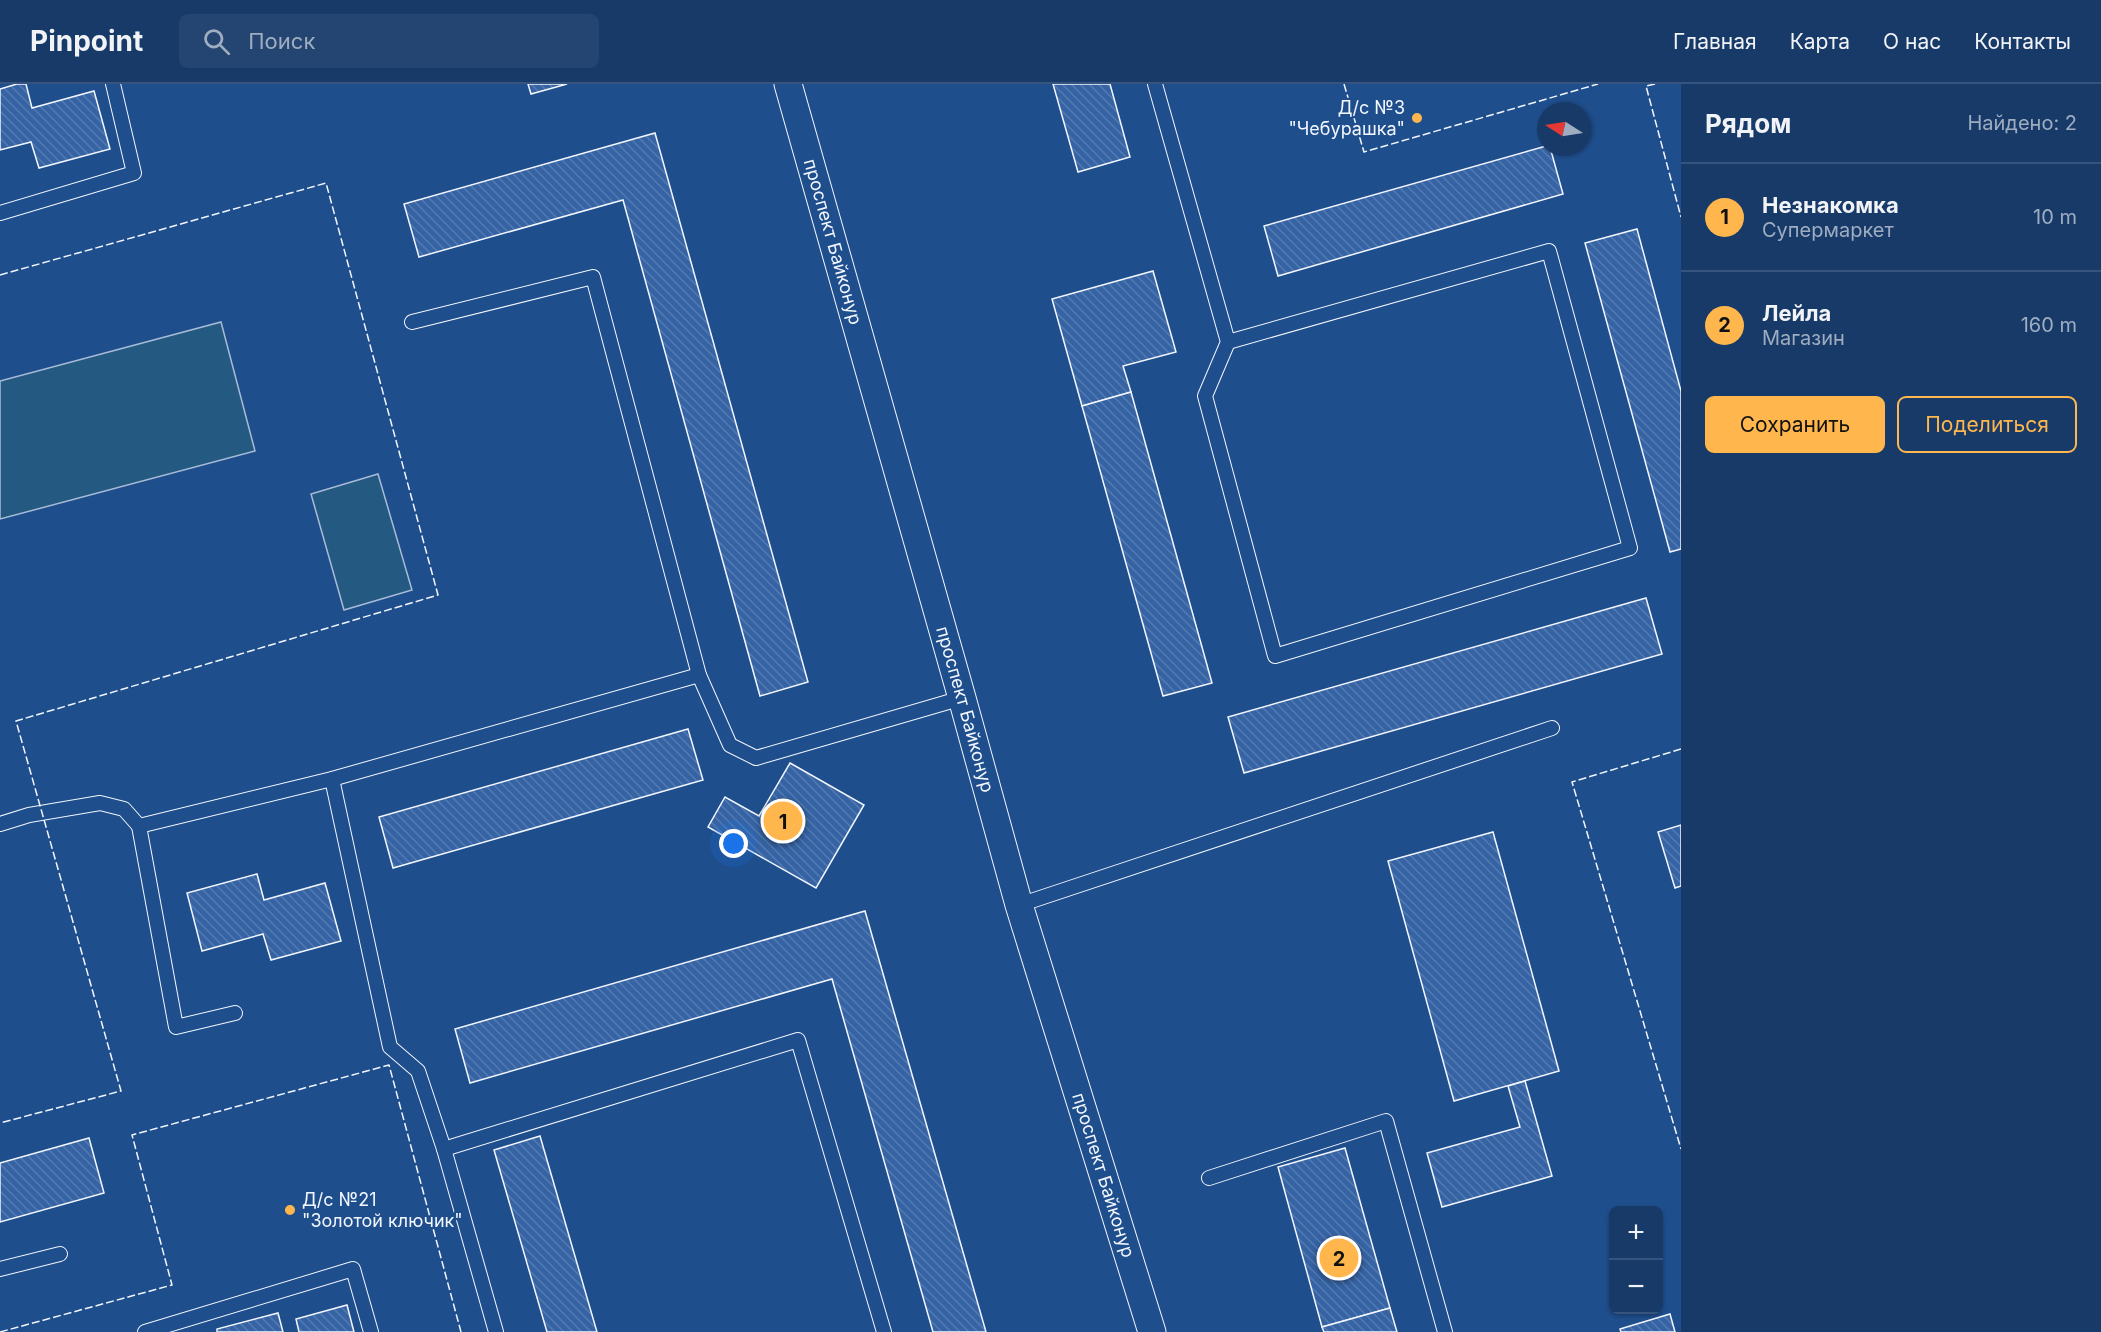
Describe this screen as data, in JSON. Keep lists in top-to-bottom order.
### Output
{
  "streets": {
    "street": ["проспект Байконур"]
  },
  "places": ["Д/c №3 \"Чебурашка\"", "Д/c №21 \"Золотой ключик\""],
  "north": "left",
  "page": {
    "header": "Pinpoint",
    "search": "Поиск",
    "nav": [
      "Главная",
      "Карта",
      "О нас",
      "Контакты"
    ],
    "heading": ["Рядом", "Найдено: 2"],
    "list": [
      {
        "mark": "1",
        "name": "Незнакомка",
        "note": "Супермаркет",
        "value": "10 m"
      },
      {
        "mark": "2",
        "name": "Лейла",
        "note": "Магазин",
        "value": "160 m"
      }
    ],
    "buttons": ["Сохранить", "Поделиться"],
    "pins": ["1", "2"],
    "map_buttons": ["+", "−"]
  }
}
